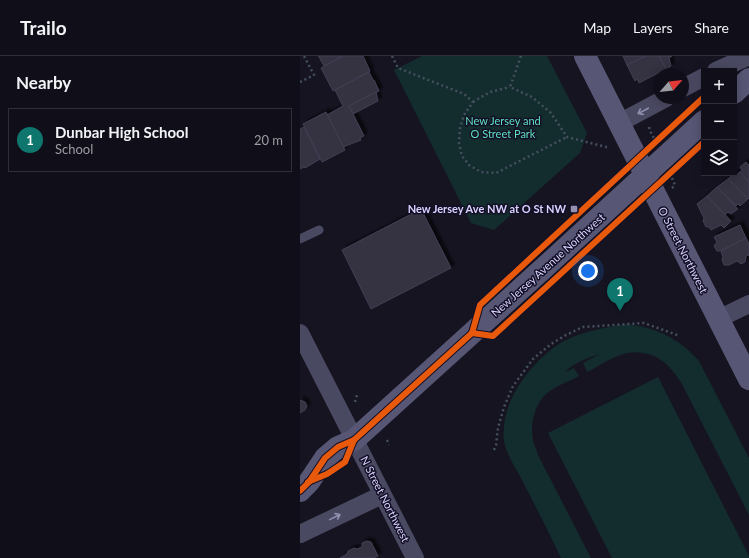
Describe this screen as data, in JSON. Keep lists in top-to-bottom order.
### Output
{
  "streets": {
    "street": ["O Street Northwest", "New Jersey Avenue Northwest", "N Street Northwest"]
  },
  "crossings": [
    ["O Street Northwest", "New Jersey Avenue Northwest"],
    ["New Jersey Avenue Northwest", "N Street Northwest"]
  ],
  "parks": ["New Jersey and O Street Park"],
  "places": {
    "transit": ["New Jersey Ave NW at O St NW"]
  },
  "north": "top right",
  "page": {
    "header": "Trailo",
    "nav": ["Map", "Layers", "Share"],
    "heading": "Nearby",
    "map_buttons": ["+", "−"],
    "list": [
      {
        "mark": "1",
        "name": "Dunbar High School",
        "note": "School",
        "value": "20 m"
      }
    ],
    "pins": "1"
  }
}
